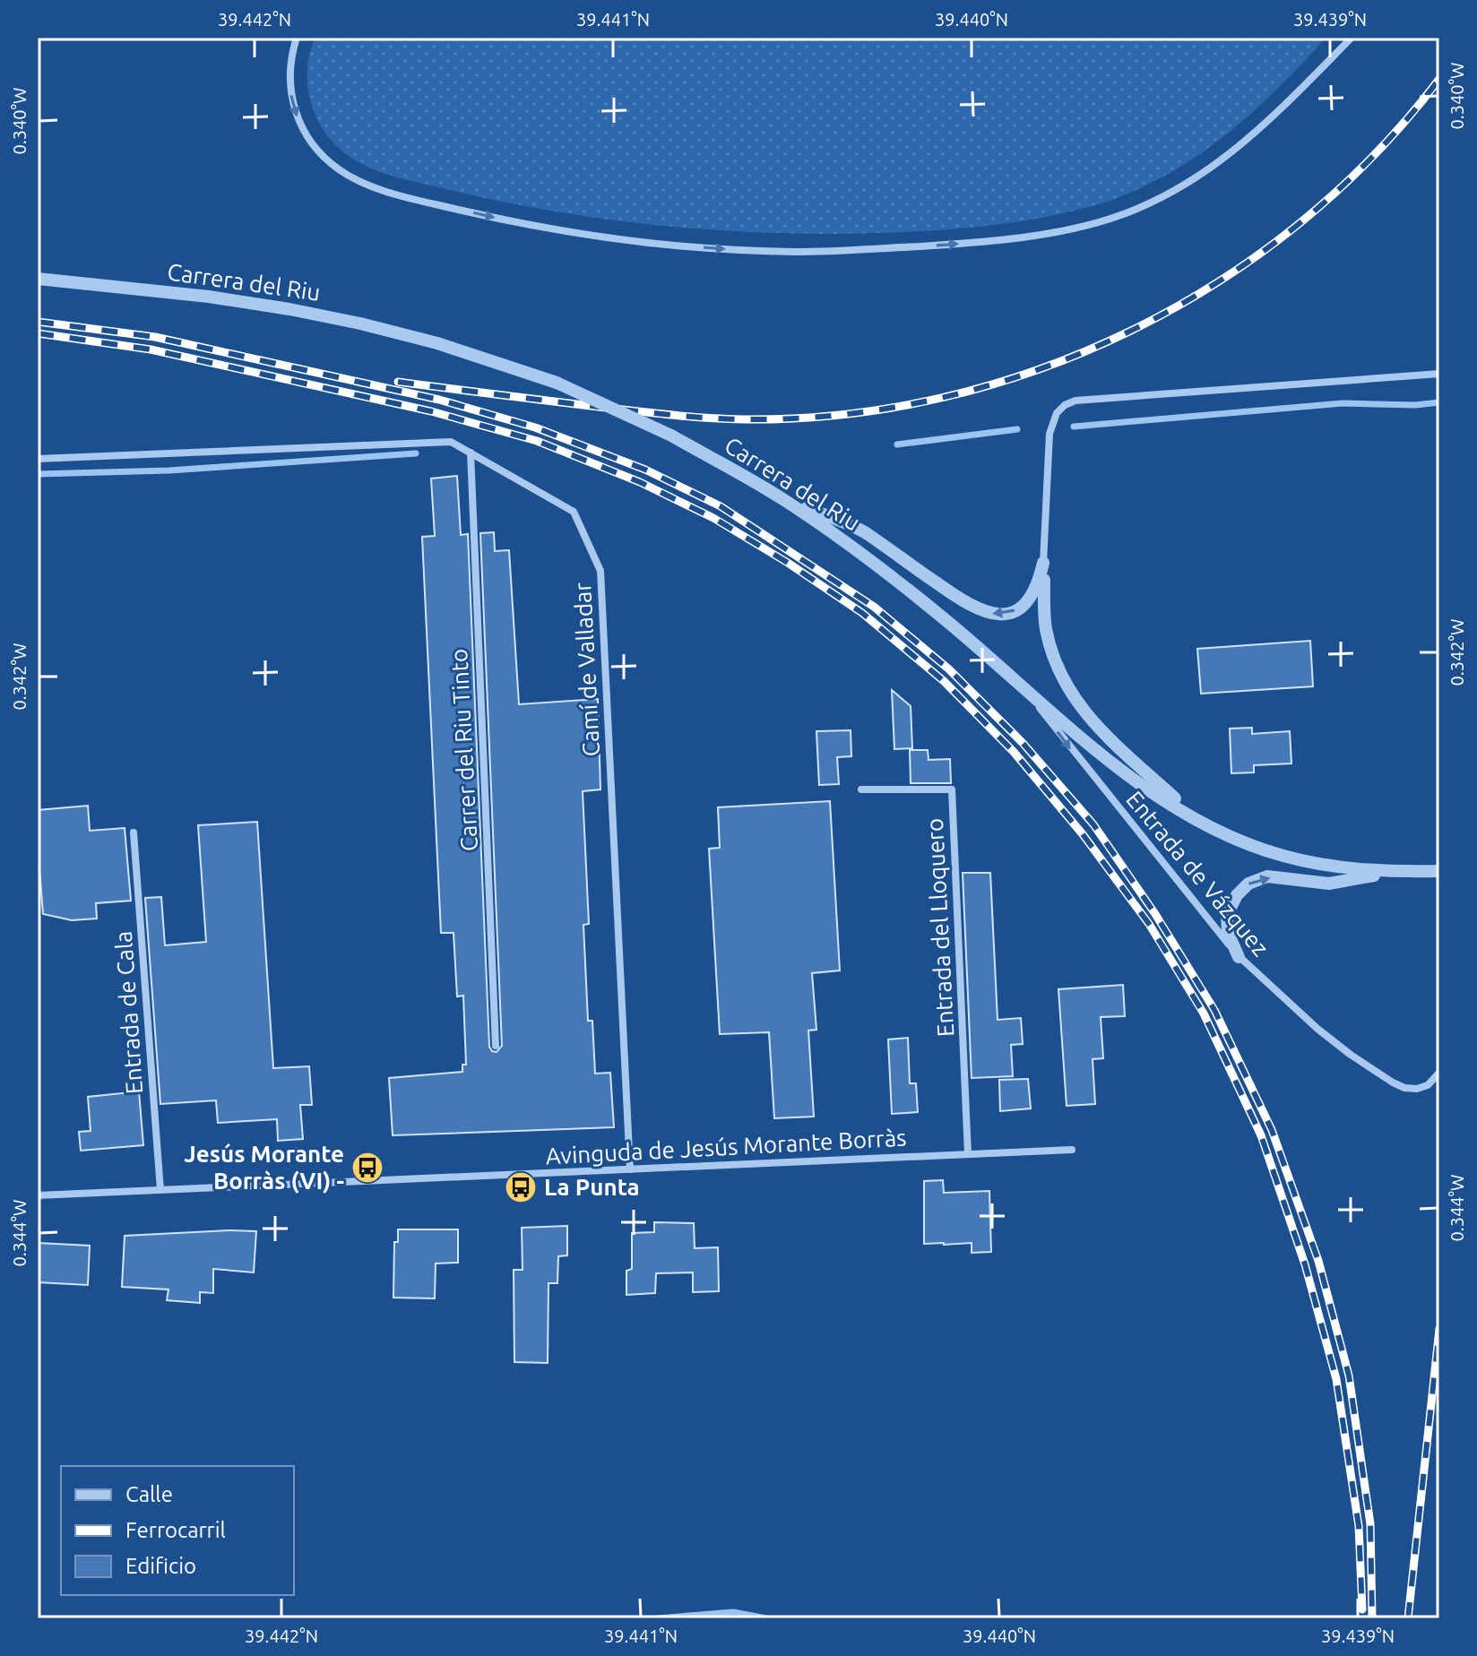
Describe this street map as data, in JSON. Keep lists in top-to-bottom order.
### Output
{
  "streets": {
    "street": [
      "Carrera del Riu",
      "Camí de Valladar",
      "Carrer del Riu Tinto",
      "Entrada de Vázquez",
      "Entrada del Lloquero",
      "Entrada de Cala",
      "Avinguda de Jesús Morante Borràs"
    ]
  },
  "crossings": [
    ["Carrera del Riu", "Entrada de Vázquez"],
    ["Camí de Valladar", "Carrer del Riu Tinto"],
    ["Camí de Valladar", "Avinguda de Jesús Morante Borràs"],
    ["Entrada del Lloquero", "Avinguda de Jesús Morante Borràs"],
    ["Entrada de Cala", "Avinguda de Jesús Morante Borràs"]
  ],
  "places": {
    "bus stop": ["Jesús Morante Borràs (VI) -", "La Punta"]
  },
  "legend": ["Calle", "Ferrocarril", "Edificio"],
  "coordinates": [
    "39.442°N",
    "39.441°N",
    "39.440°N",
    "39.439°N",
    "0.340°W",
    "0.342°W",
    "0.344°W"
  ]
}
